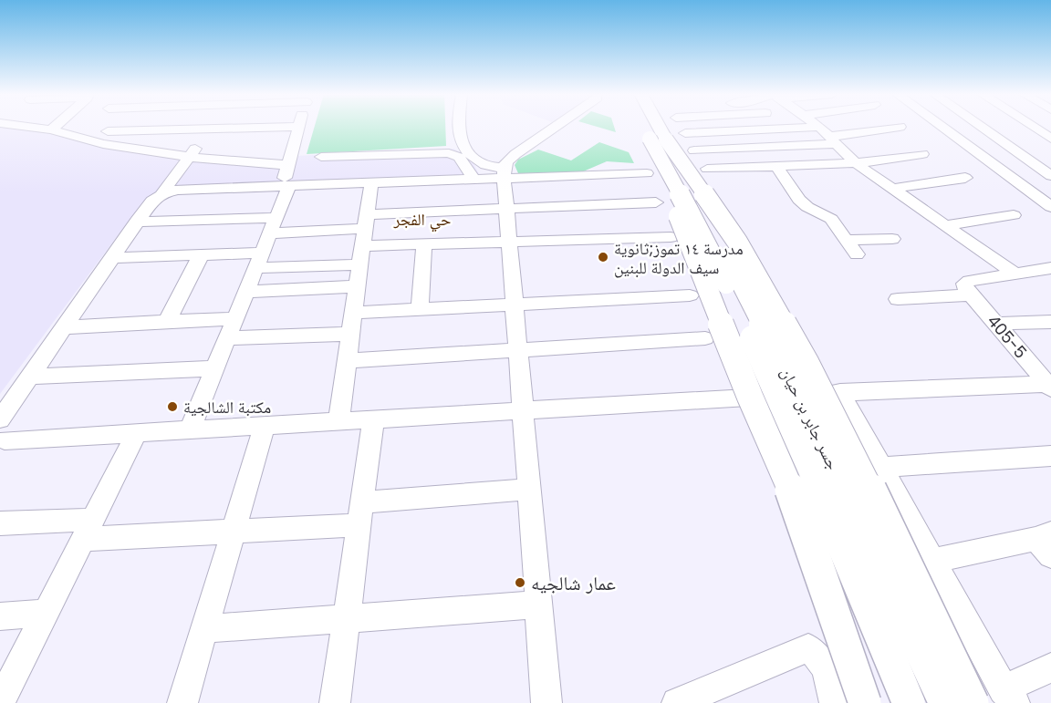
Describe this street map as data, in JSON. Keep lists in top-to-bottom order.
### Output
{
  "streets": {
    "main road": ["جسر جابر بن حيان"],
    "street": ["405-5"]
  },
  "districts": ["حي الفجر"],
  "places": ["مدرسة ١٤ تموز;ثانوية سيف الدولة للبنين", "مكتبة الشالجية", "عمار شالجيه"]
}
